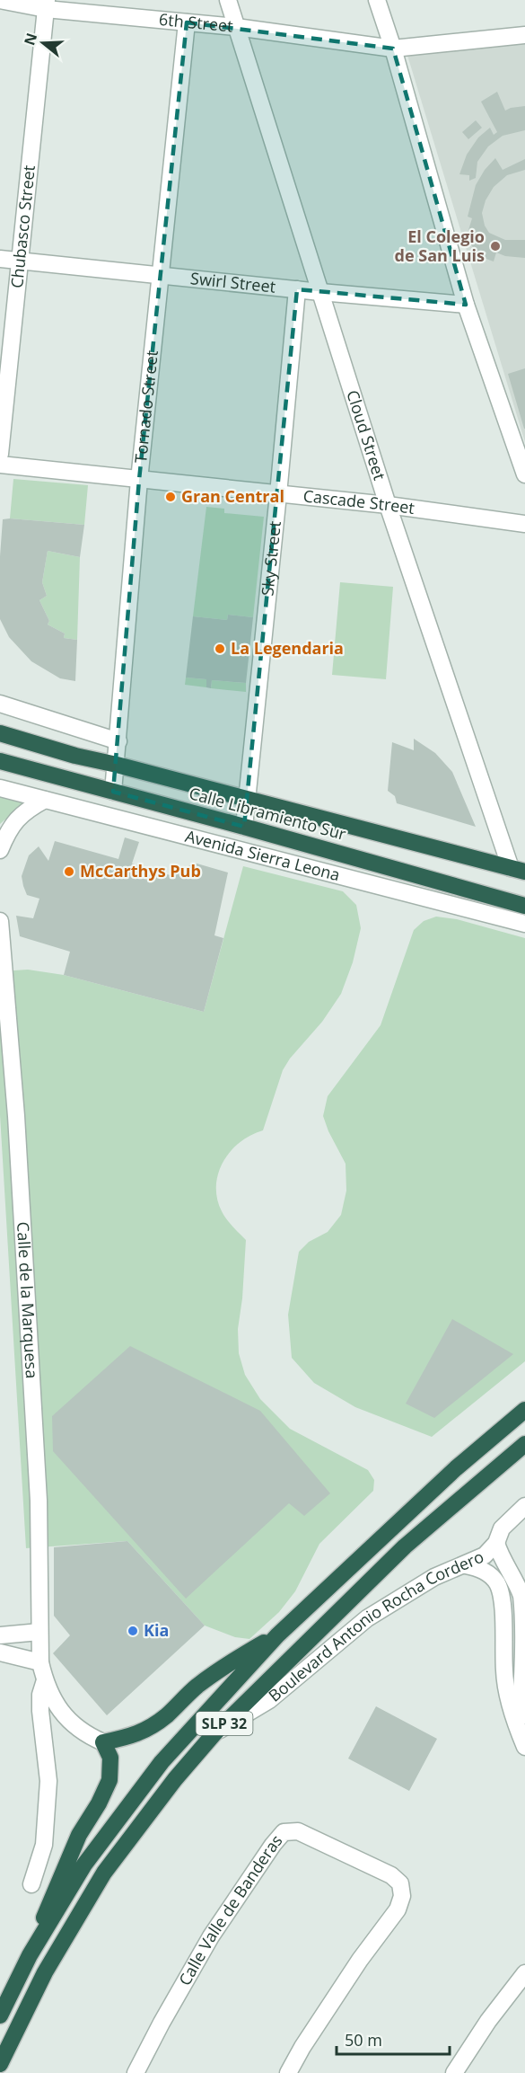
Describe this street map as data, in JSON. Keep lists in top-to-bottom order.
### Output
{
  "streets": {
    "highway": ["Calle Libramiento Sur", "SLP 32"],
    "street": [
      "6th Street",
      "Chubasco Street",
      "Swirl Street",
      "Tornado Street",
      "Cloud Street",
      "Cascade Street",
      "Sky Street",
      "Avenida Sierra Leona",
      "Calle de la Marquesa",
      "Boulevard Antonio Rocha Cordero",
      "Calle Valle de Banderas"
    ]
  },
  "crossings": [
    ["6th Street", "Chubasco Street"],
    ["6th Street", "Tornado Street"],
    ["6th Street", "Cloud Street"],
    ["Chubasco Street", "Swirl Street"],
    ["Swirl Street", "Tornado Street"],
    ["Swirl Street", "Cloud Street"],
    ["Swirl Street", "Sky Street"],
    ["Tornado Street", "Cascade Street"],
    ["Tornado Street", "Calle Libramiento Sur"],
    ["Cloud Street", "Cascade Street"],
    ["Cloud Street", "Calle Libramiento Sur"],
    ["Cascade Street", "Sky Street"],
    ["Sky Street", "Calle Libramiento Sur"],
    ["Boulevard Antonio Rocha Cordero", "SLP 32"]
  ],
  "places": [
    "El Colegio de San Luis",
    "Gran Central",
    "La Legendaria",
    "McCarthys Pub",
    "Kia"
  ],
  "scale_bar": "50 m",
  "north": "left"
}
